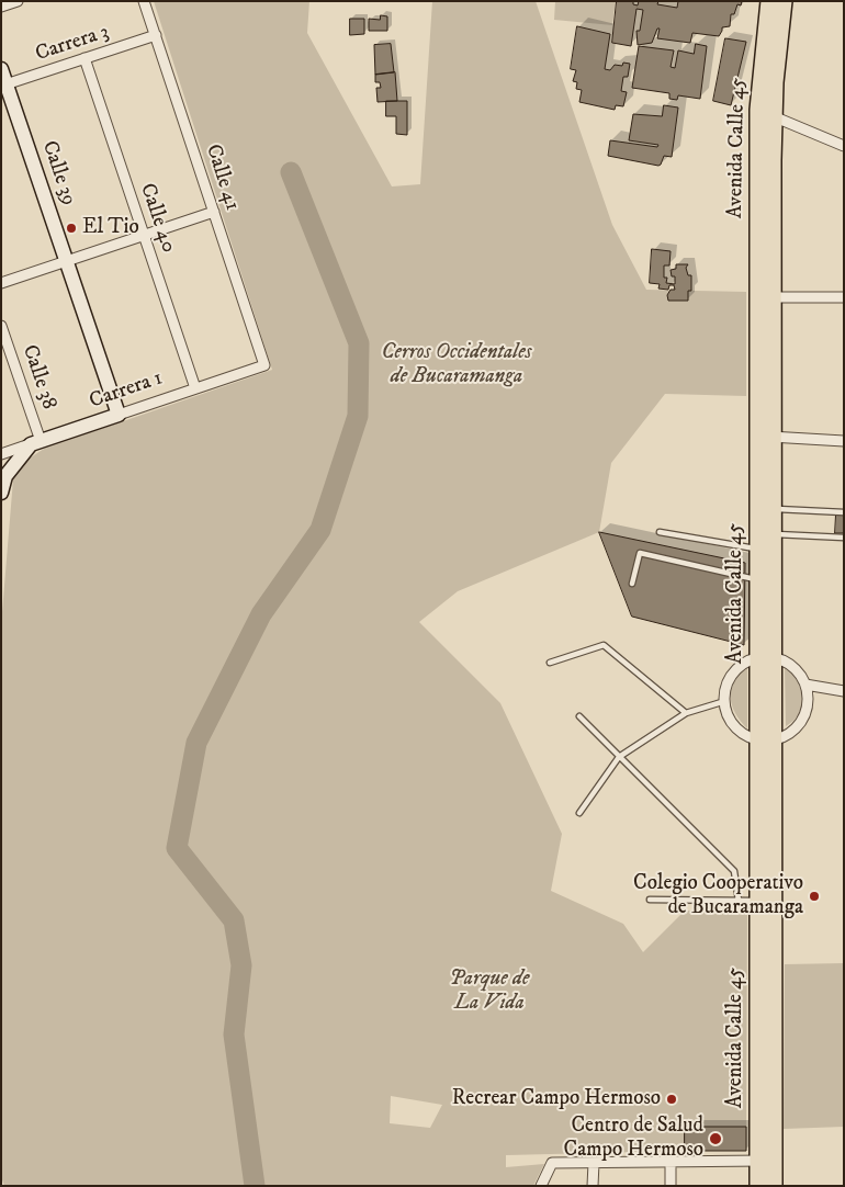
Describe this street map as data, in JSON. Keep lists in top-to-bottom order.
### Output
{
  "streets": {
    "main road": ["Avenida Calle 45"],
    "street": [
      "Carrera 3",
      "Calle 39",
      "Calle 41",
      "Calle 40",
      "Calle 38",
      "Carrera 1"
    ]
  },
  "crossings": [
    ["Carrera 3", "Calle 39"],
    ["Carrera 3", "Calle 41"],
    ["Carrera 3", "Calle 40"],
    ["Calle 39", "Carrera 1"],
    ["Calle 41", "Carrera 1"],
    ["Calle 40", "Carrera 1"],
    ["Calle 38", "Carrera 1"]
  ],
  "parks": ["Cerros Occidentales de Bucaramanga", "Parque de La Vida"],
  "places": [
    "El Tio",
    "Colegio Cooperativo de Bucaramanga",
    "Recrear Campo Hermoso",
    "Centro de Salud Campo Hermoso"
  ]
}
